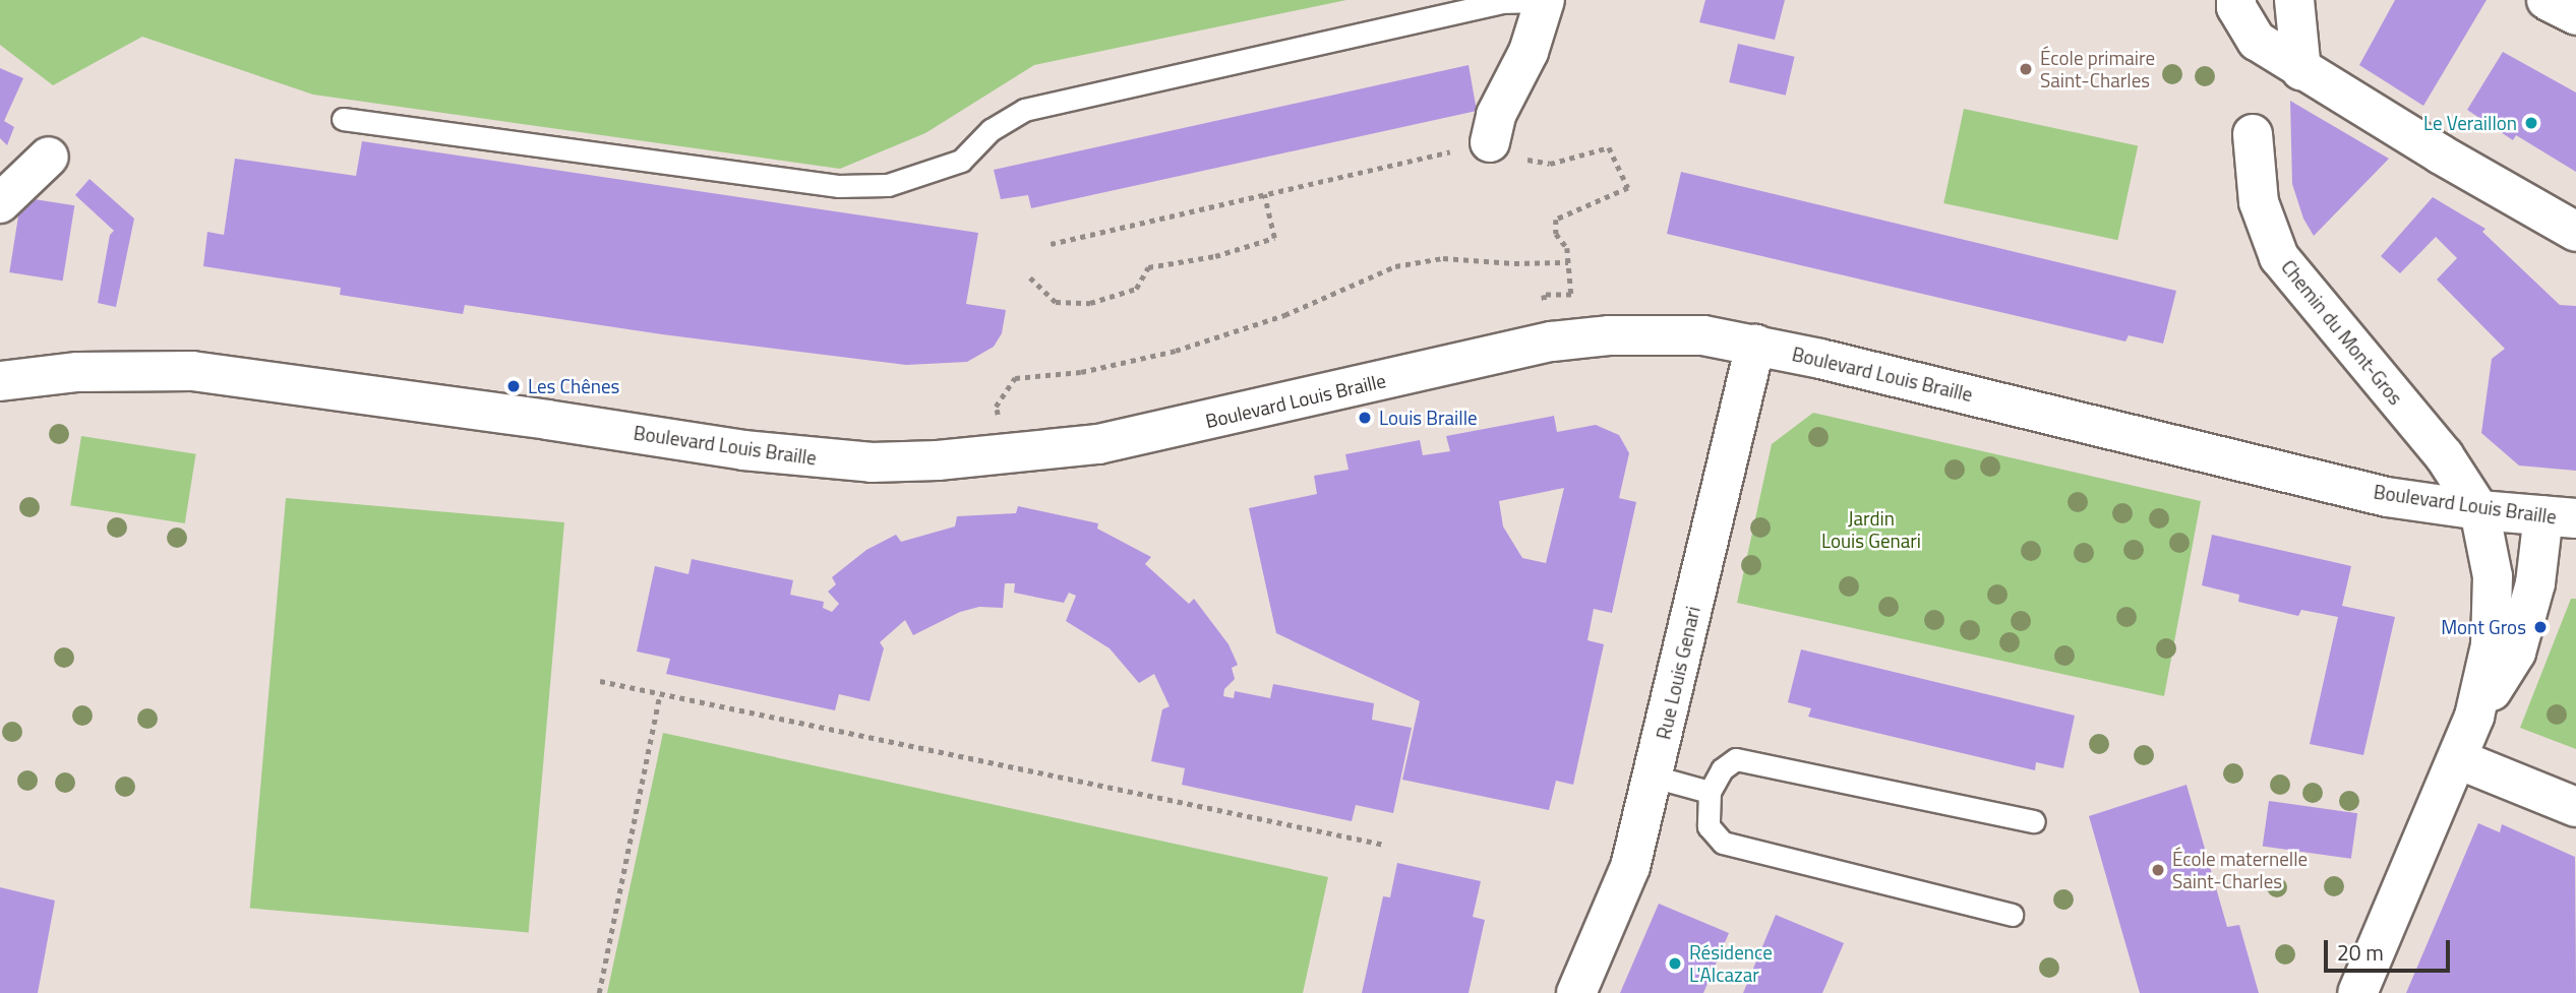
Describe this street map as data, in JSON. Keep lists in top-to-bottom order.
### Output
{
  "streets": {
    "street": ["Chemin du Mont-Gros", "Boulevard Louis Braille", "Rue Louis Genari"]
  },
  "crossings": [
    ["Chemin du Mont-Gros", "Boulevard Louis Braille"],
    ["Boulevard Louis Braille", "Rue Louis Genari"]
  ],
  "parks": ["Jardin Louis Genari"],
  "places": [
    "École primaire Saint-Charles",
    "Le Veraillon",
    "Les Chênes",
    "Louis Braille",
    "Mont Gros",
    "École maternelle Saint-Charles",
    "Résidence L'Alcazar"
  ],
  "scale_bar": "20 m"
}
